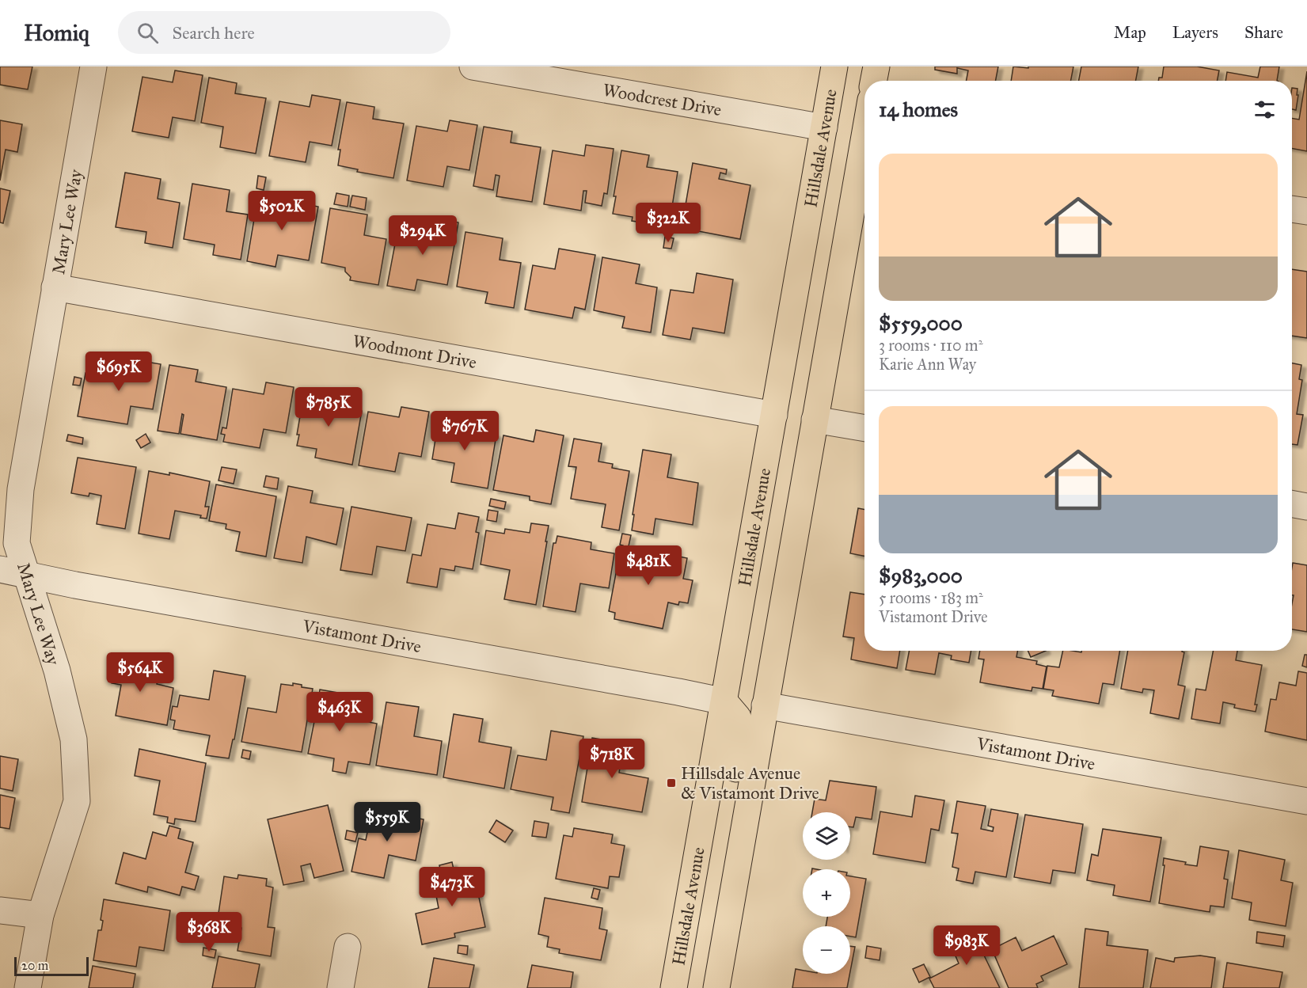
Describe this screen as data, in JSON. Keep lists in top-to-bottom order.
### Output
{
  "streets": {
    "highway": ["Hillsdale Avenue"],
    "street": [
      "Woodcrest Drive",
      "Mary Lee Way",
      "Woodmont Drive",
      "Vistamont Drive"
    ]
  },
  "crossings": [
    ["Woodcrest Drive", "Hillsdale Avenue"],
    ["Hillsdale Avenue", "Woodmont Drive"],
    ["Hillsdale Avenue", "Vistamont Drive"],
    ["Mary Lee Way", "Woodmont Drive"],
    ["Mary Lee Way", "Vistamont Drive"]
  ],
  "places": {
    "transit": ["Hillsdale Avenue & Vistamont Drive"]
  },
  "scale_bar": "20 m",
  "page": {
    "header": "Homiq",
    "search": "Search here",
    "nav": ["Map", "Layers", "Share"],
    "heading": "14 homes",
    "list": [
      {
        "name": "$559,000",
        "note": "3 rooms · 110 m² · Karie Ann Way"
      },
      {
        "name": "$983,000",
        "note": "5 rooms · 183 m² · Vistamont Drive"
      }
    ],
    "price": [
      "$502K",
      "$322K",
      "$294K",
      "$695K",
      "$785K",
      "$767K",
      "$481K",
      "$564K",
      "$463K",
      "$718K",
      "$559K",
      "$473K",
      "$368K",
      "$983K"
    ],
    "map_buttons": ["+", "−"],
    "scale": "20 m"
  }
}
